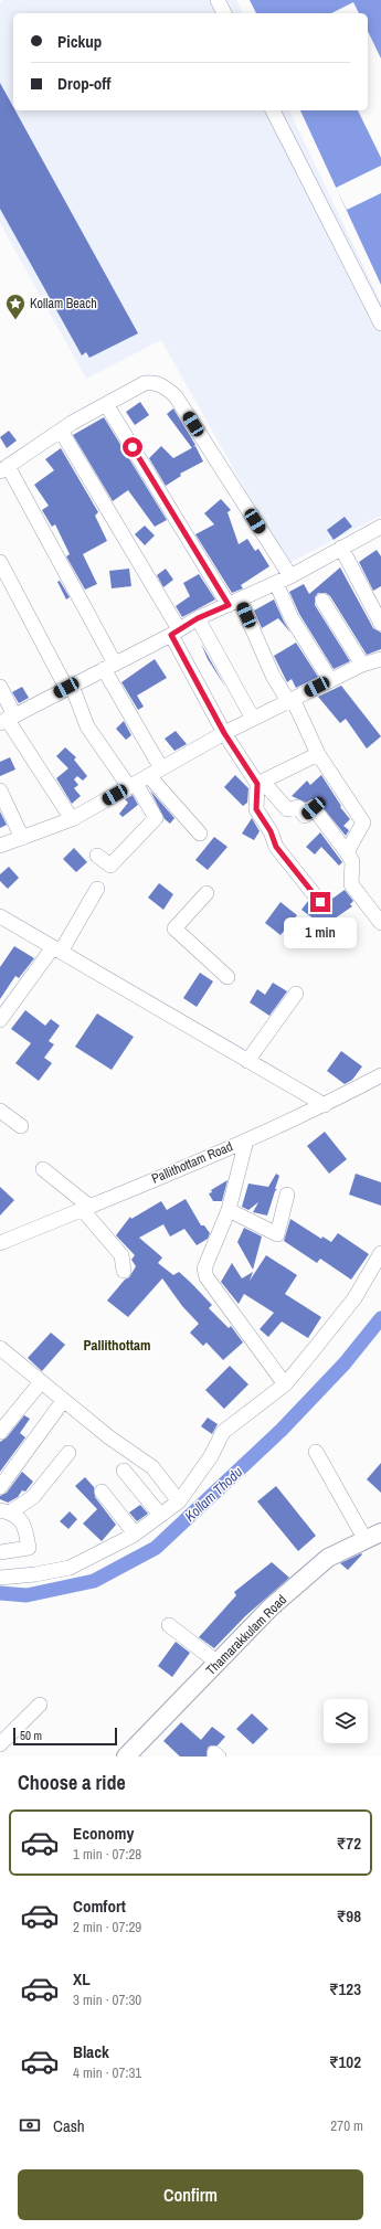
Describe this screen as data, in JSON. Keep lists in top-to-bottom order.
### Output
{
  "streets": {
    "main road": ["Thamarakkulam Road"],
    "street": ["Pallithottam Road"]
  },
  "districts": ["Pallithottam"],
  "water": ["Kollam Thodu"],
  "places": {
    "place": ["Kollam Beach"]
  },
  "scale_bar": "50 m",
  "page": {
    "banner": ["Pickup", "Drop-off"],
    "bubble": "1 min",
    "scale": "50 m",
    "heading": "Choose a ride",
    "list": [
      {
        "name": "Economy",
        "note": "1 min · 07:28",
        "value": "₹72"
      },
      {
        "name": "Comfort",
        "note": "2 min · 07:29",
        "value": "₹98"
      },
      {
        "name": "XL",
        "note": "3 min · 07:30",
        "value": "₹123"
      },
      {
        "name": "Black",
        "note": "4 min · 07:31",
        "value": "₹102"
      }
    ],
    "pay": ["Cash", "270 m"],
    "buttons": "Confirm"
  }
}
